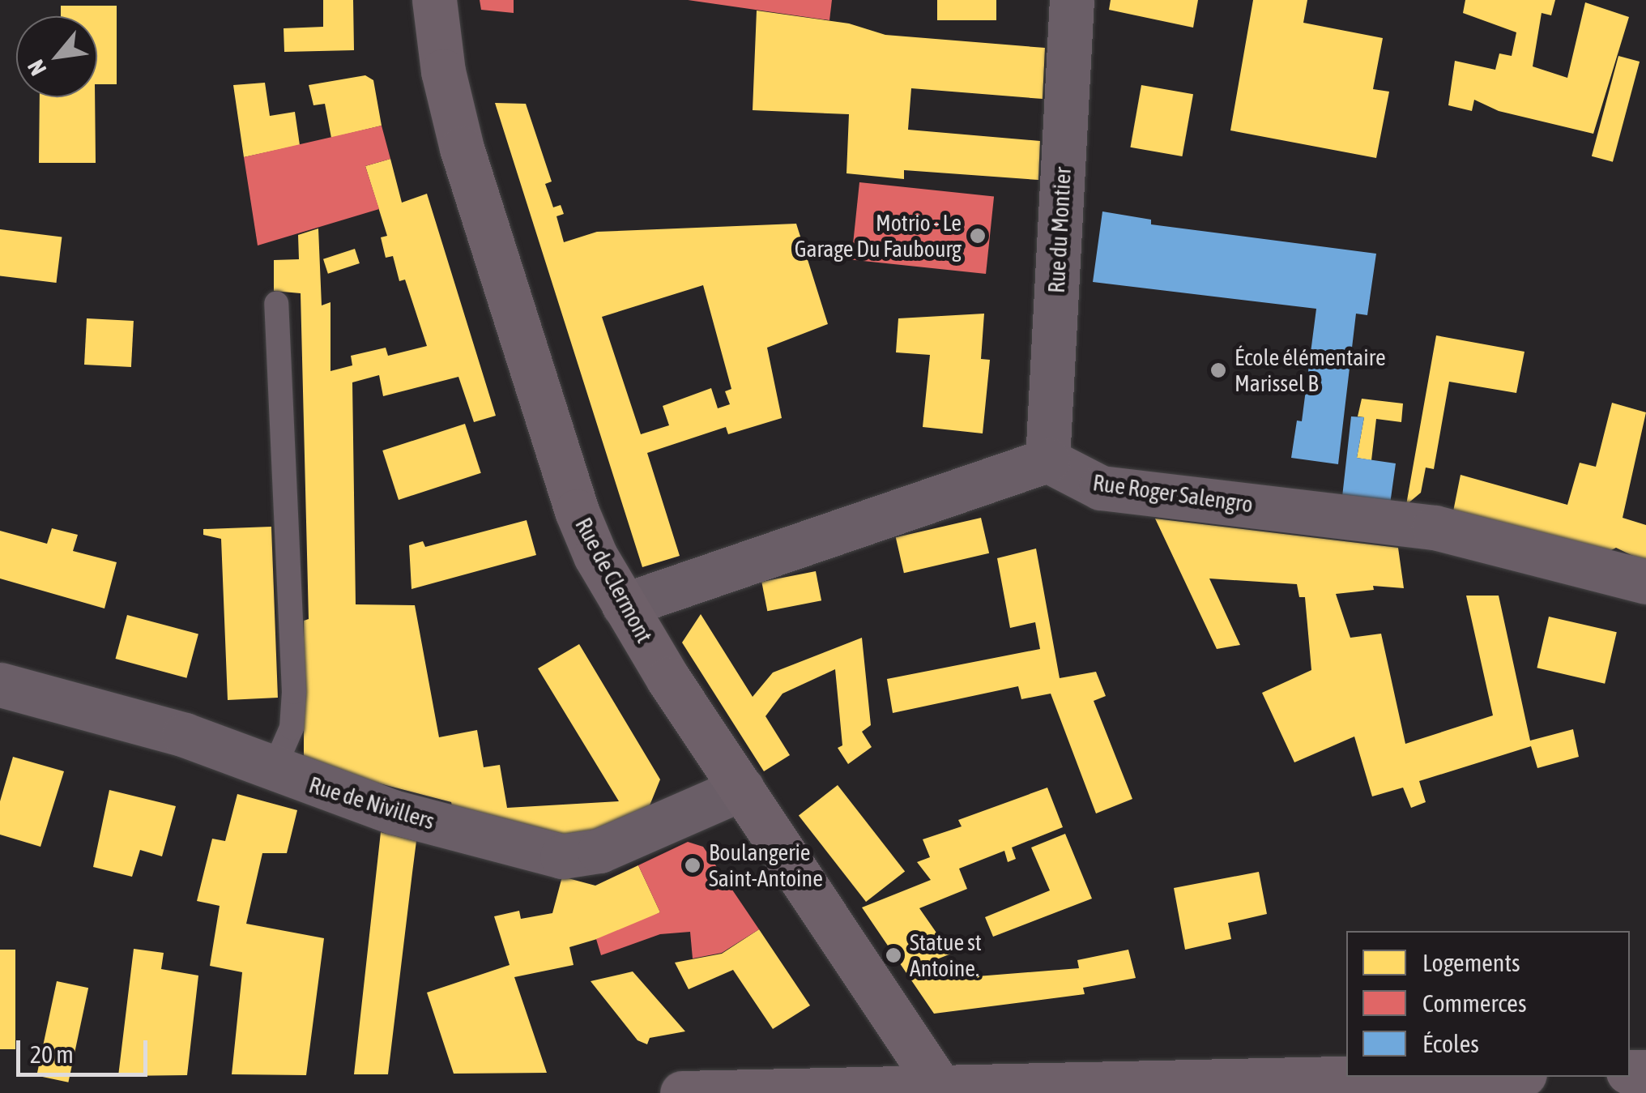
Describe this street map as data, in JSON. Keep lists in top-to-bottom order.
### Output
{
  "streets": {
    "main road": ["Rue de Clermont"],
    "street": ["Rue du Montier", "Rue Roger Salengro", "Rue de Nivillers"]
  },
  "crossings": [
    ["Rue du Montier", "Rue Roger Salengro"],
    ["Rue de Clermont", "Rue de Nivillers"]
  ],
  "places": [
    "Motrio - Le Garage Du Faubourg",
    "École élémentaire Marissel B",
    "Boulangerie Saint-Antoine",
    "Statue st Antoine."
  ],
  "legend": ["Logements", "Commerces", "Écoles"],
  "scale_bar": "20 m",
  "north": "bottom left"
}
